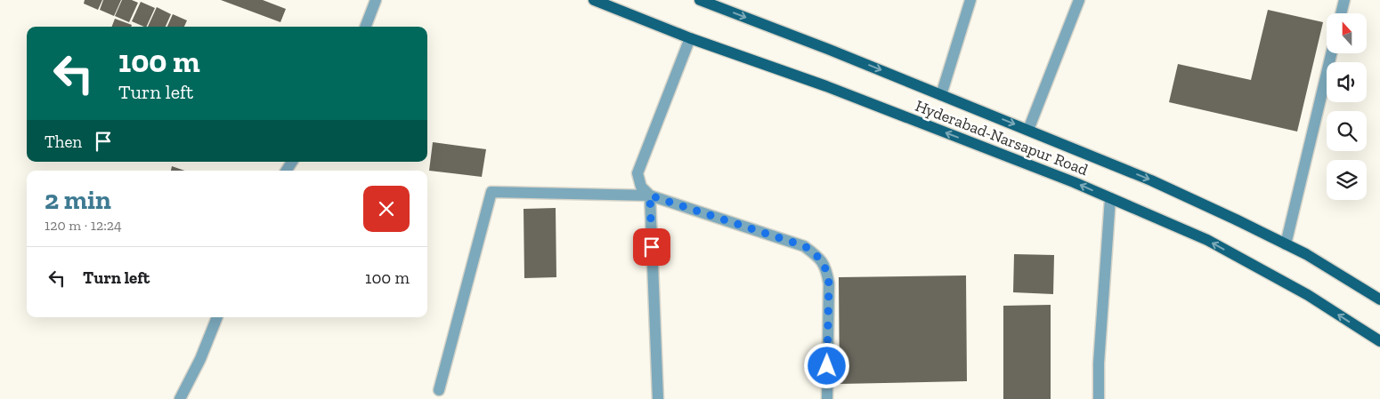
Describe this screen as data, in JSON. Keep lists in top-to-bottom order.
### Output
{
  "streets": {
    "main road": ["Hyderabad-Narsapur Road"]
  },
  "north": "top",
  "page": {
    "turn": ["100 m", "Turn left"],
    "then": "Then",
    "heading": ["2 min", "120 m · 12:24"],
    "list": [
      {
        "name": "Turn left",
        "value": "100 m"
      }
    ]
  }
}
